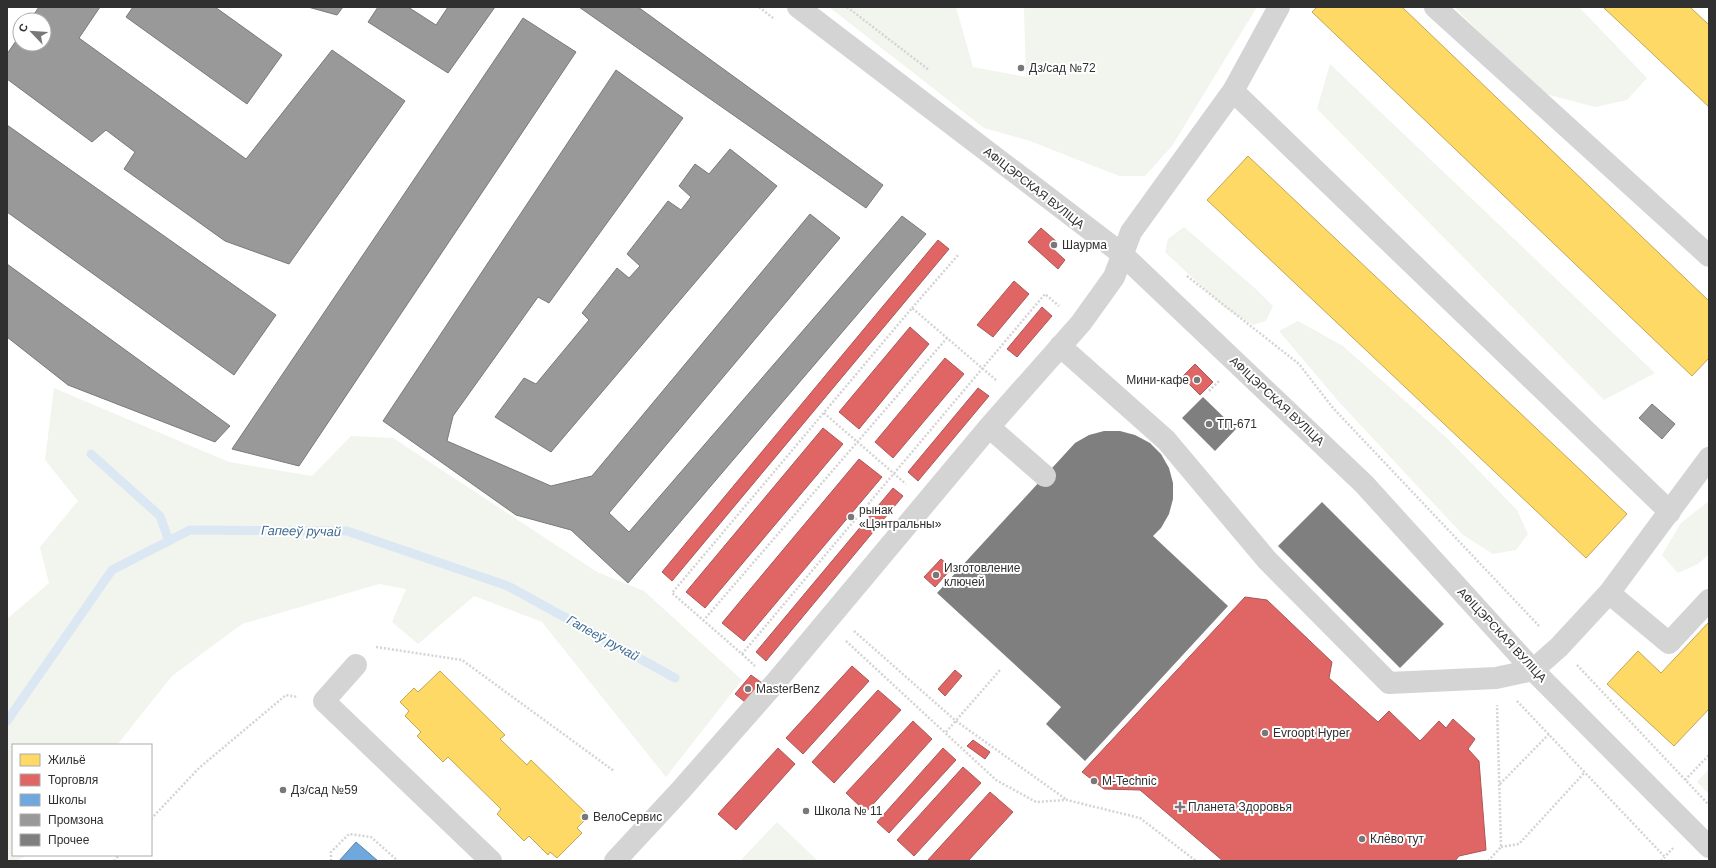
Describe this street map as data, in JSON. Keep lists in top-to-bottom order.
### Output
{
  "streets": {
    "street": ["АФІЦЭРСКАЯ ВУЛІЦА"]
  },
  "water": ["Гапееў ручай"],
  "places": {
    "other": [
      "Дз/сад №72",
      "Шаурма",
      "Мини-кафе",
      "ТП-671",
      "рынак «Цэнтральны»",
      "Изготовление ключей",
      "MasterBenz",
      "Evroopt Hyper",
      "M-Technic",
      "Дз/сад №59",
      "Школа № 11",
      "ВелоСервис",
      "Клёво тут"
    ],
    "health": ["Планета Здоровья"]
  },
  "legend": [
    "Жильё",
    "Торговля",
    "Школы",
    "Промзона",
    "Прочее"
  ],
  "north": "top left"
}
